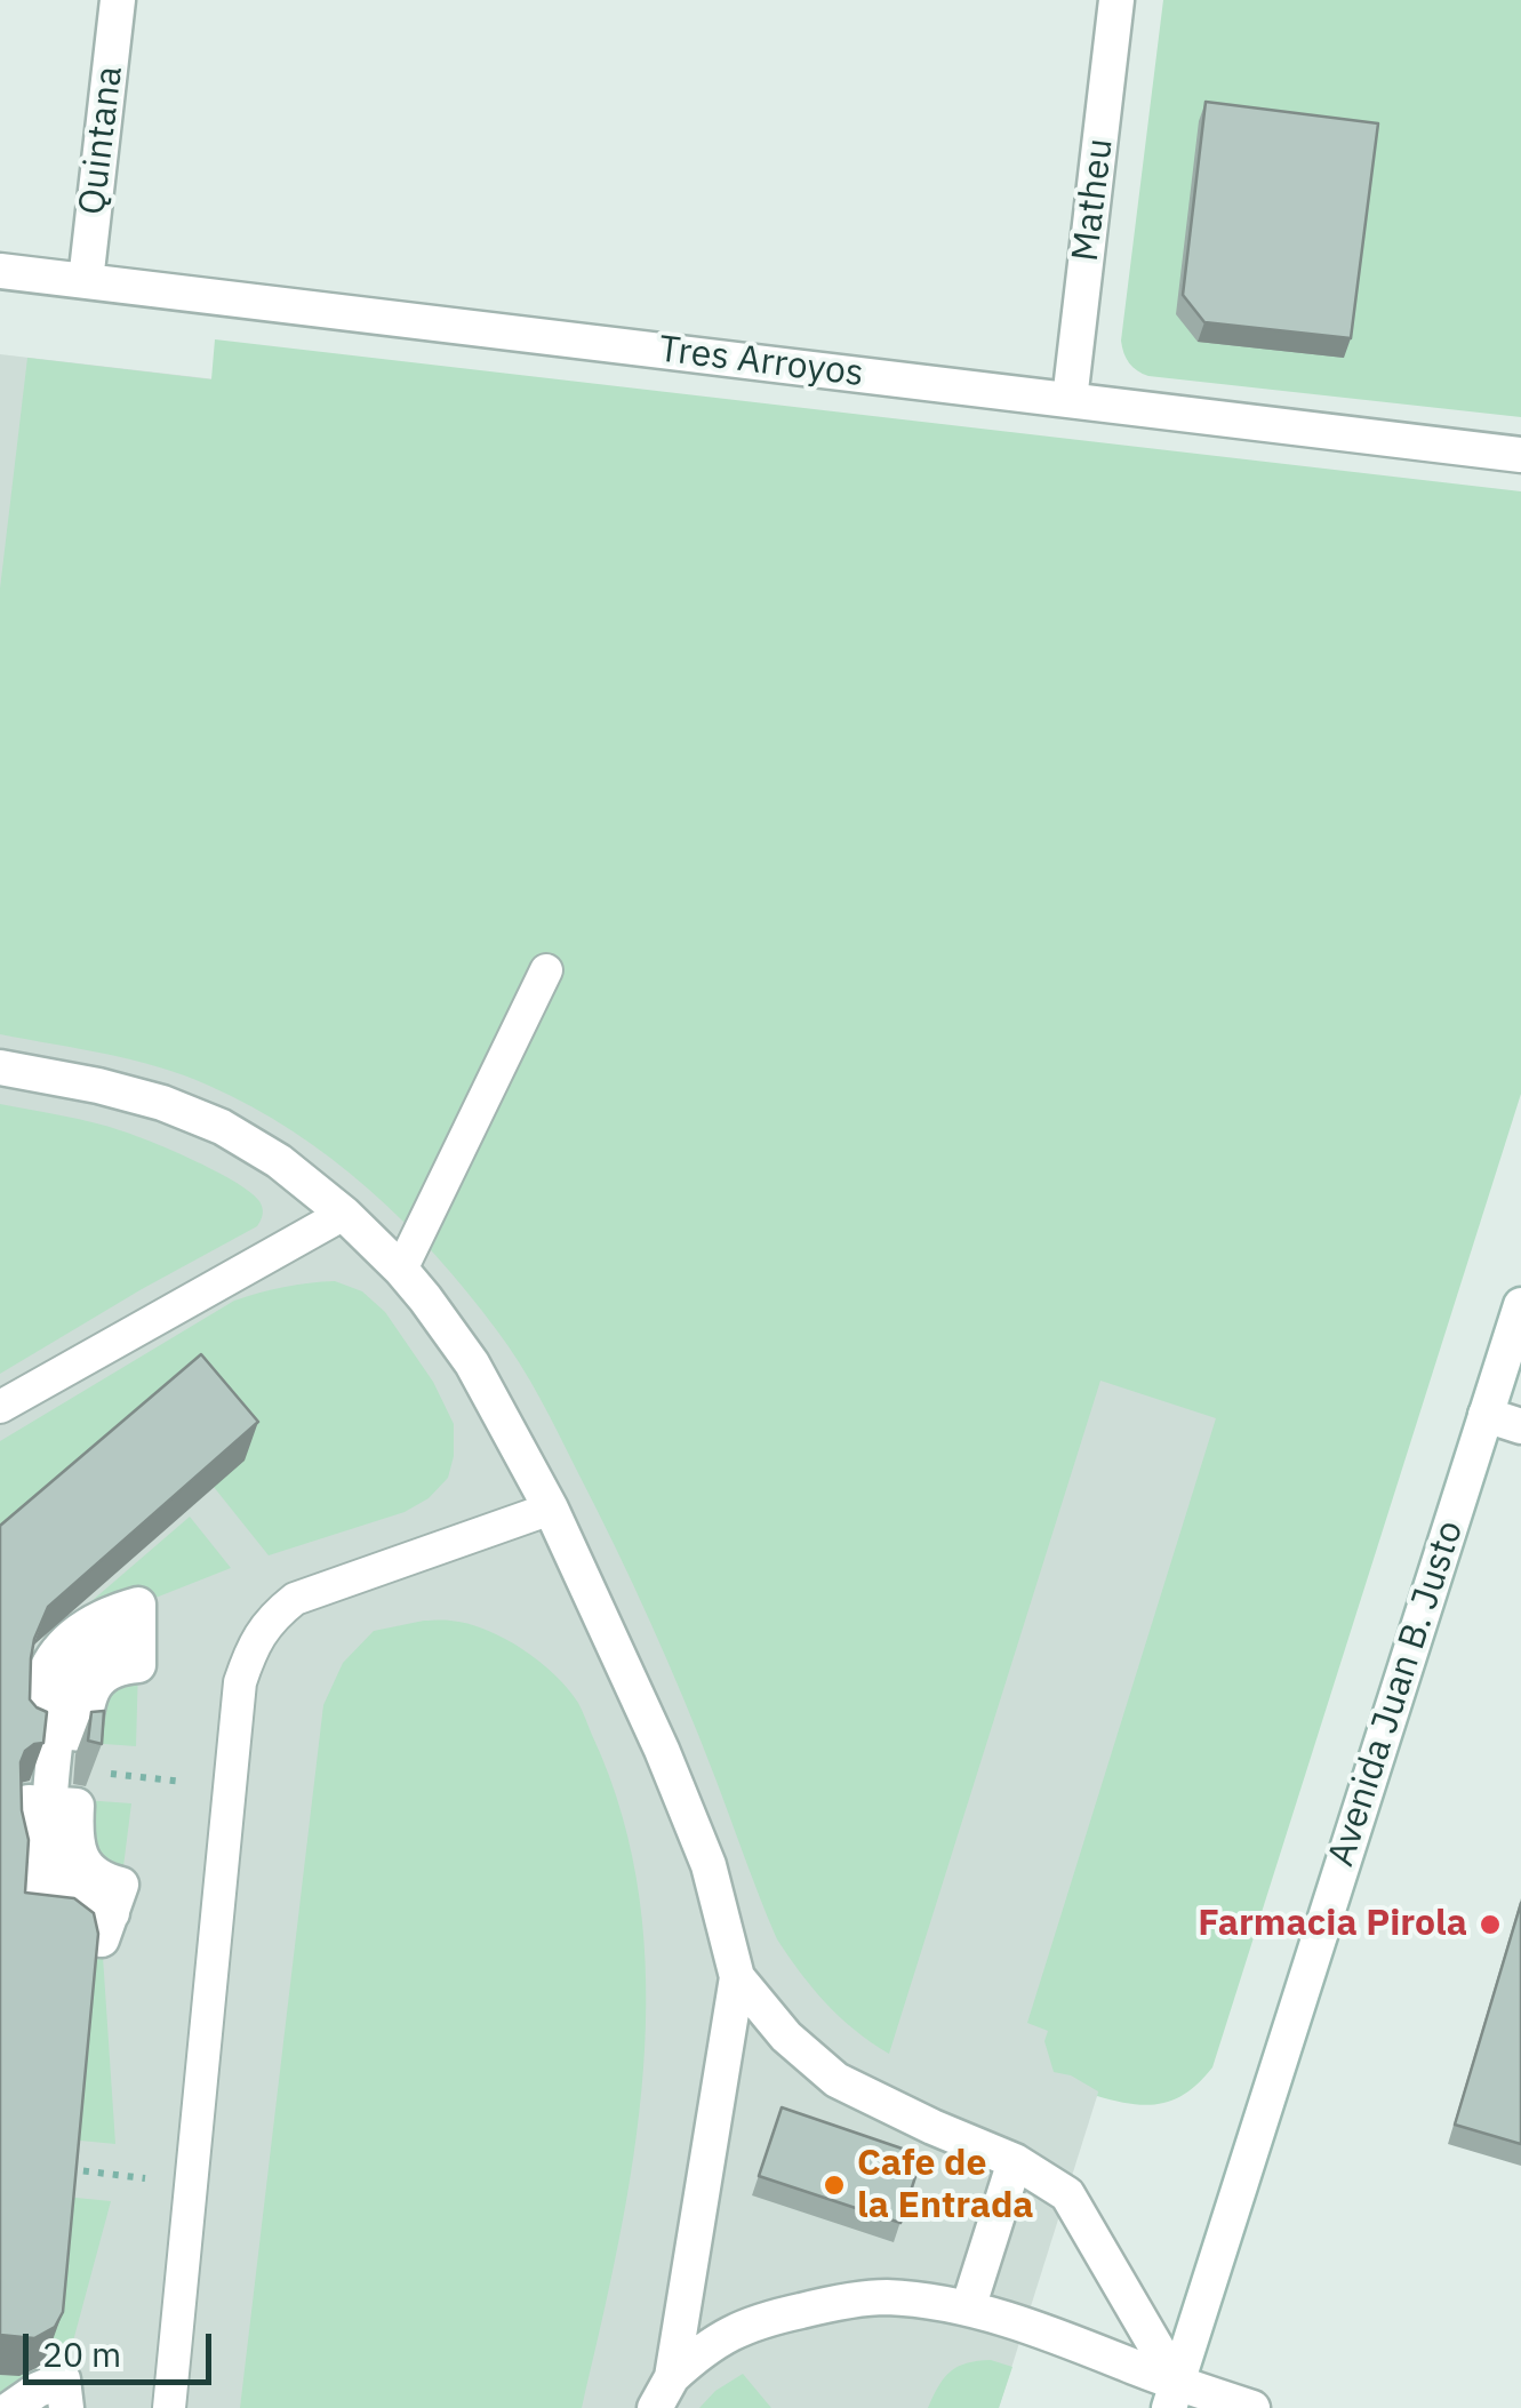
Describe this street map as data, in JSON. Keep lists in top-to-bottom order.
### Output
{
  "streets": {
    "street": [
      "Quintana",
      "Matheu",
      "Tres Arroyos",
      "Avenida Juan B. Justo"
    ]
  },
  "crossings": [
    ["Quintana", "Tres Arroyos"],
    ["Matheu", "Tres Arroyos"]
  ],
  "places": ["Farmacia Pirola", "Cafe de la Entrada"],
  "scale_bar": "20 m"
}
